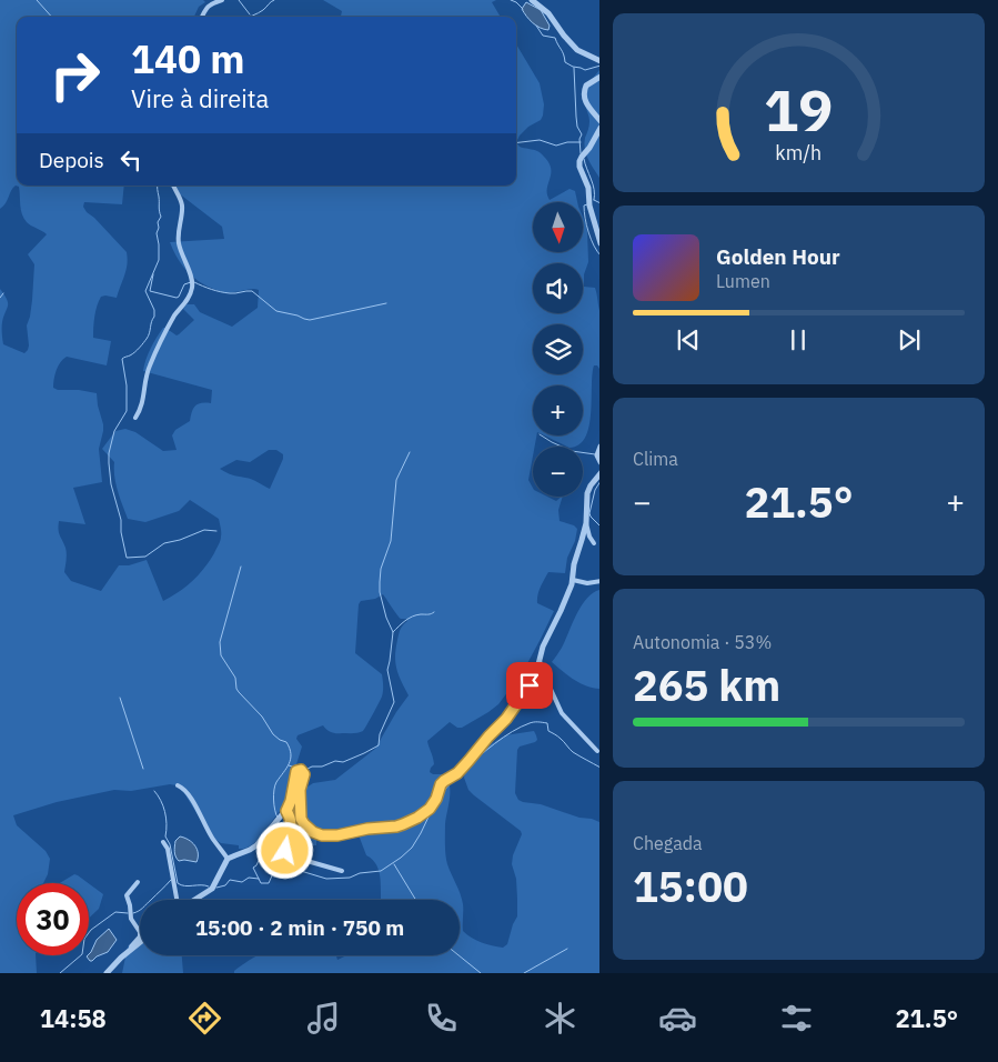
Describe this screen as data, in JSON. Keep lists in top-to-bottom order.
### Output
{
  "north": "bottom",
  "page": {
    "turn": ["140 m", "Vire à direita"],
    "then": "Depois",
    "map_buttons": ["+", "−"],
    "song": ["Golden Hour", "Lumen"],
    "tile": [
      "Clima",
      ["Autonomia · 53%", "265 km"],
      ["Chegada", "15:00"]
    ],
    "heat": ["−", "21.5°", "+"],
    "limit": "30",
    "trip": "15:00 · 2 min · 750 m",
    "tabs": ["14:58", "21.5°"],
    "gauge": ["19", "km/h"]
  }
}
